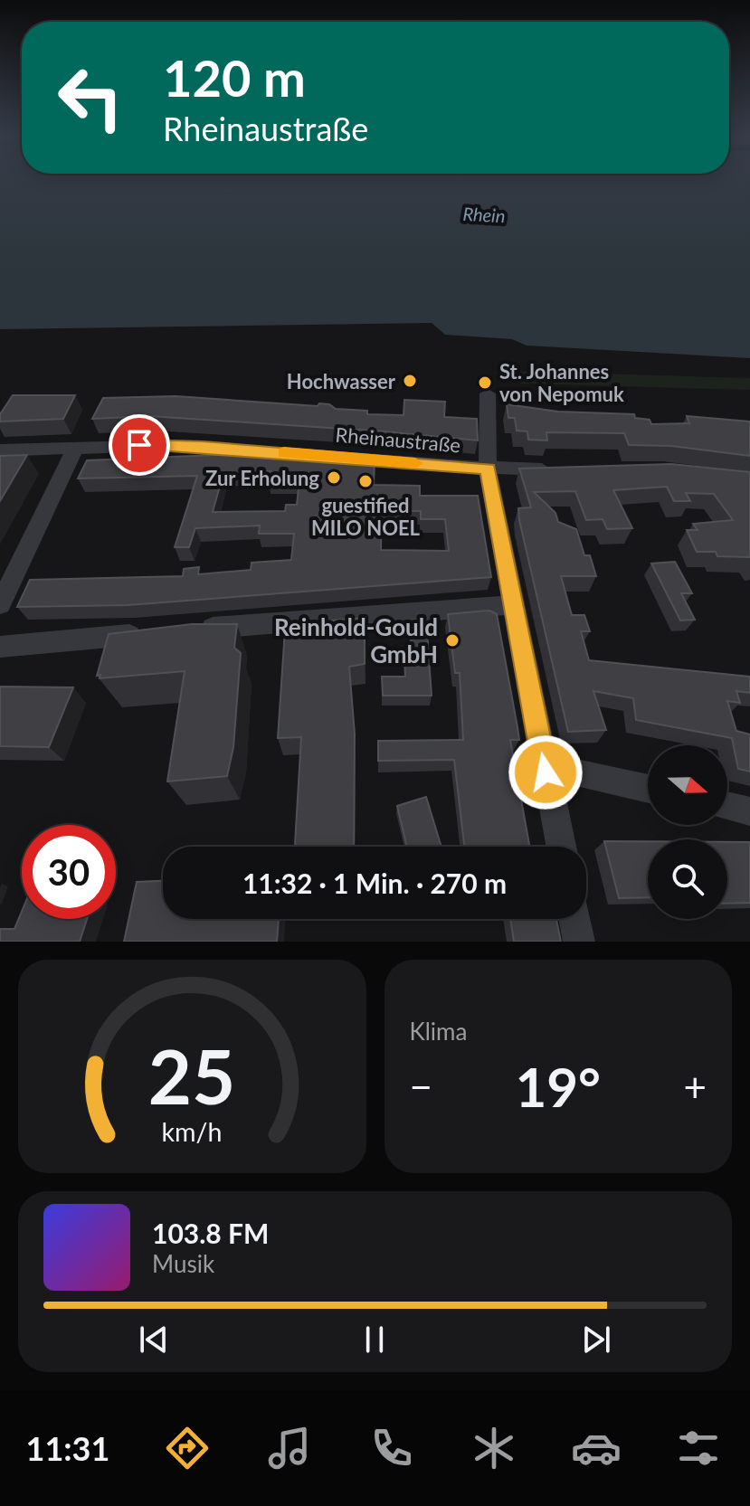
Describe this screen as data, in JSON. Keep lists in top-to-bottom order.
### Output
{
  "streets": {
    "street": ["Rheinaustraße"]
  },
  "water": ["Rhein"],
  "places": [
    "Hochwasser",
    "St. Johannes von Nepomuk",
    "Zur Erholung",
    "guestified MILO NOEL",
    "Reinhold-Gould GmbH"
  ],
  "north": "right",
  "page": {
    "turn": ["120 m", "Rheinaustraße"],
    "limit": "30",
    "trip": "11:32 · 1 Min. · 270 m",
    "tile": "Klima",
    "heat": ["−", "19°", "+"],
    "song": ["103.8 FM", "Musik"],
    "tabs": "11:31",
    "gauge": ["25", "km/h"]
  }
}
